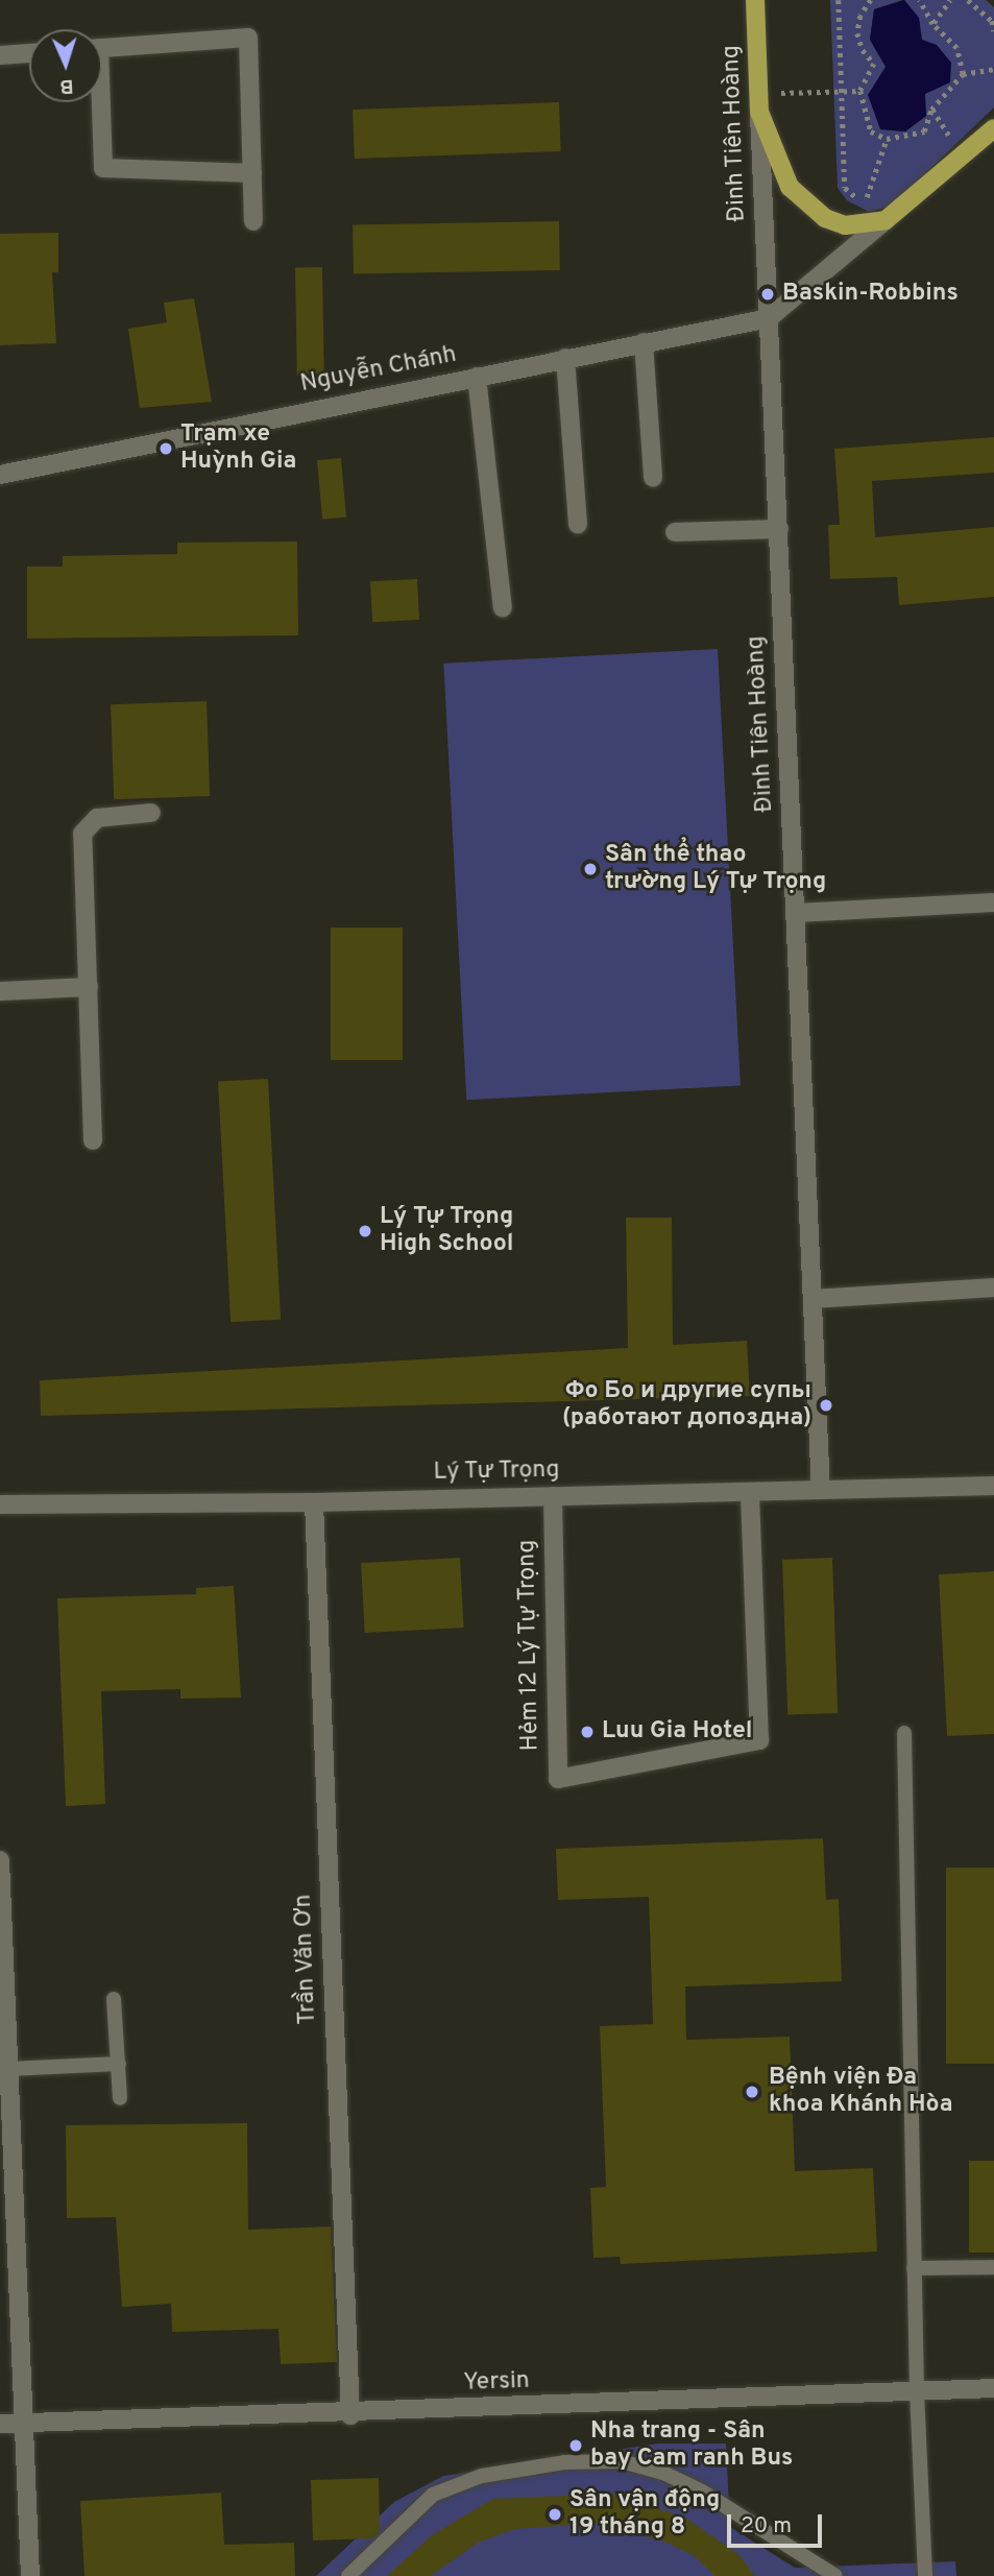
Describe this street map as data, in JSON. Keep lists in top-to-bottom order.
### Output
{
  "streets": {
    "main road": ["Đinh Tiên Hoàng"],
    "street": [
      "Nguyễn Chánh",
      "Lý Tự Trọng",
      "Hẻm 12 Lý Tự Trọng",
      "Trần Văn Ơn",
      "Yersin"
    ]
  },
  "crossings": [
    ["Đinh Tiên Hoàng", "Nguyễn Chánh"],
    ["Đinh Tiên Hoàng", "Lý Tự Trọng"],
    ["Lý Tự Trọng", "Hẻm 12 Lý Tự Trọng"],
    ["Lý Tự Trọng", "Trần Văn Ơn"],
    ["Trần Văn Ơn", "Yersin"]
  ],
  "places": [
    "Baskin-Robbins",
    "Trạm xe Huỳnh Gia",
    "Sân thể thao trường Lý Tự Trọng",
    "Lý Tự Trọng High School",
    "Фо Бо и другие супы (работают допоздна)",
    "Luu Gia Hotel",
    "Bệnh viện Đa khoa Khánh Hòa",
    "Nha trang - Sân bay Cam ranh Bus",
    "Sân vận động 19 tháng 8"
  ],
  "scale_bar": "20 m",
  "north": "bottom"
}
